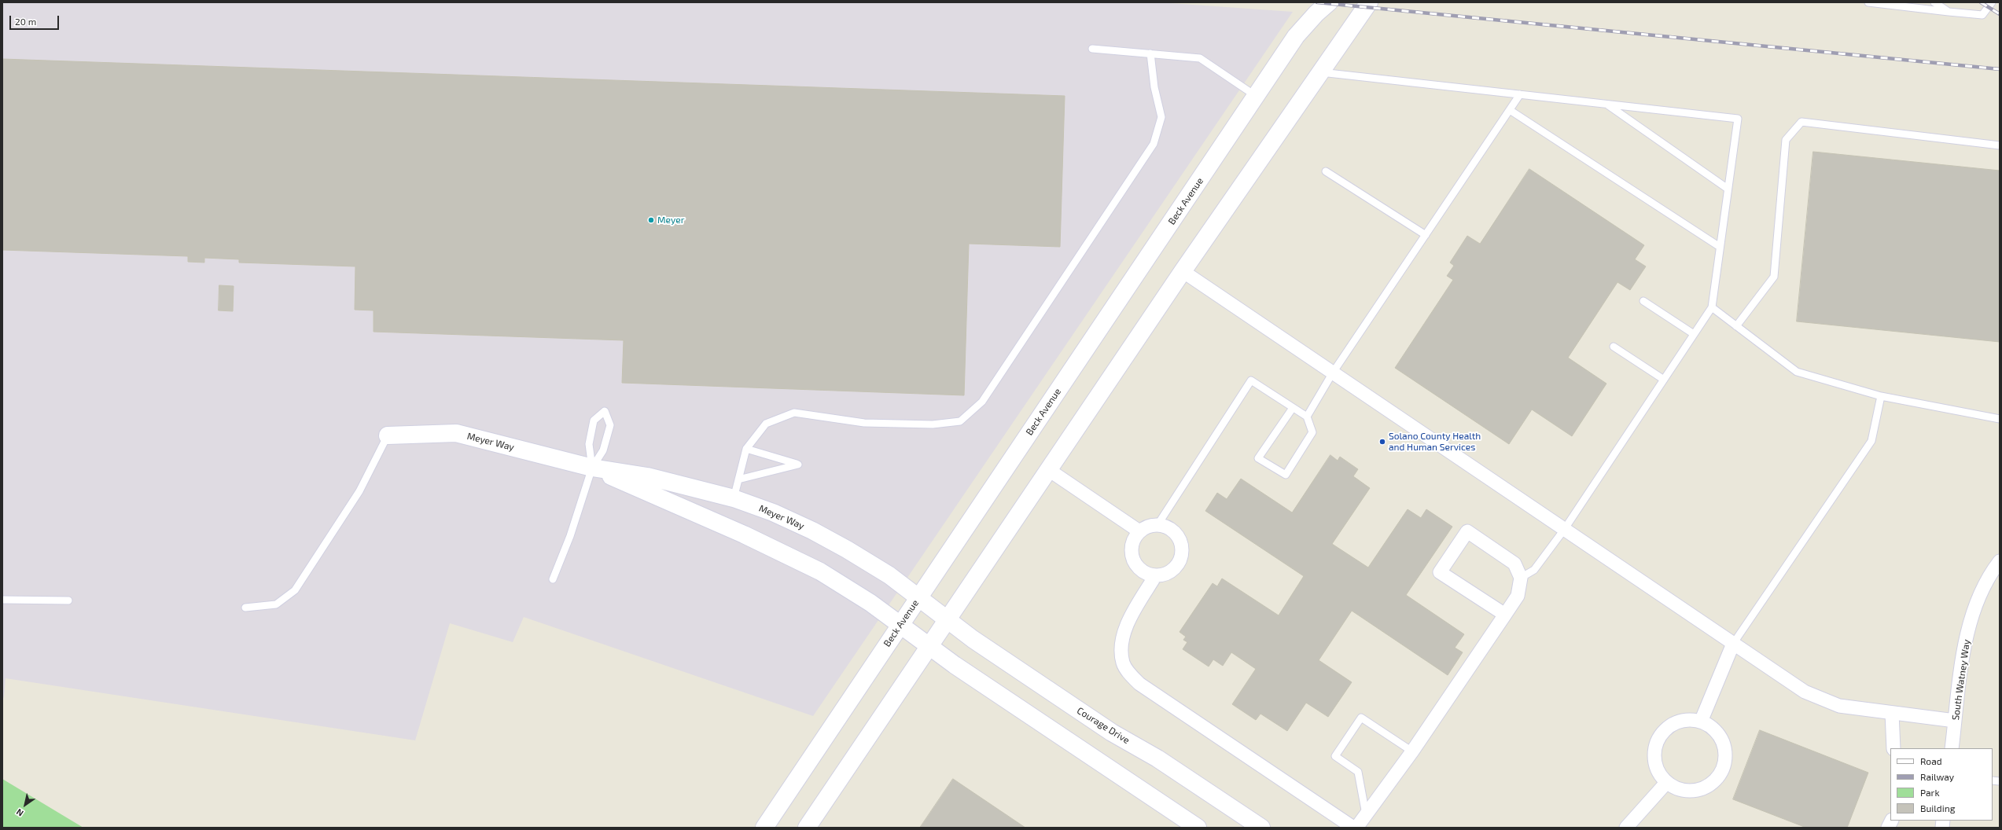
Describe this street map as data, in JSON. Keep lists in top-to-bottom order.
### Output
{
  "streets": {
    "street": [
      "Beck Avenue",
      "Meyer Way",
      "South Watney Way",
      "Courage Drive"
    ]
  },
  "crossings": [
    ["Beck Avenue", "Meyer Way"],
    ["Meyer Way", "Courage Drive"]
  ],
  "places": ["Meyer", "Solano County Health and Human Services"],
  "legend": [
    "Road",
    "Railway",
    "Park",
    "Building"
  ],
  "scale_bar": "20 m",
  "north": "bottom left"
}
